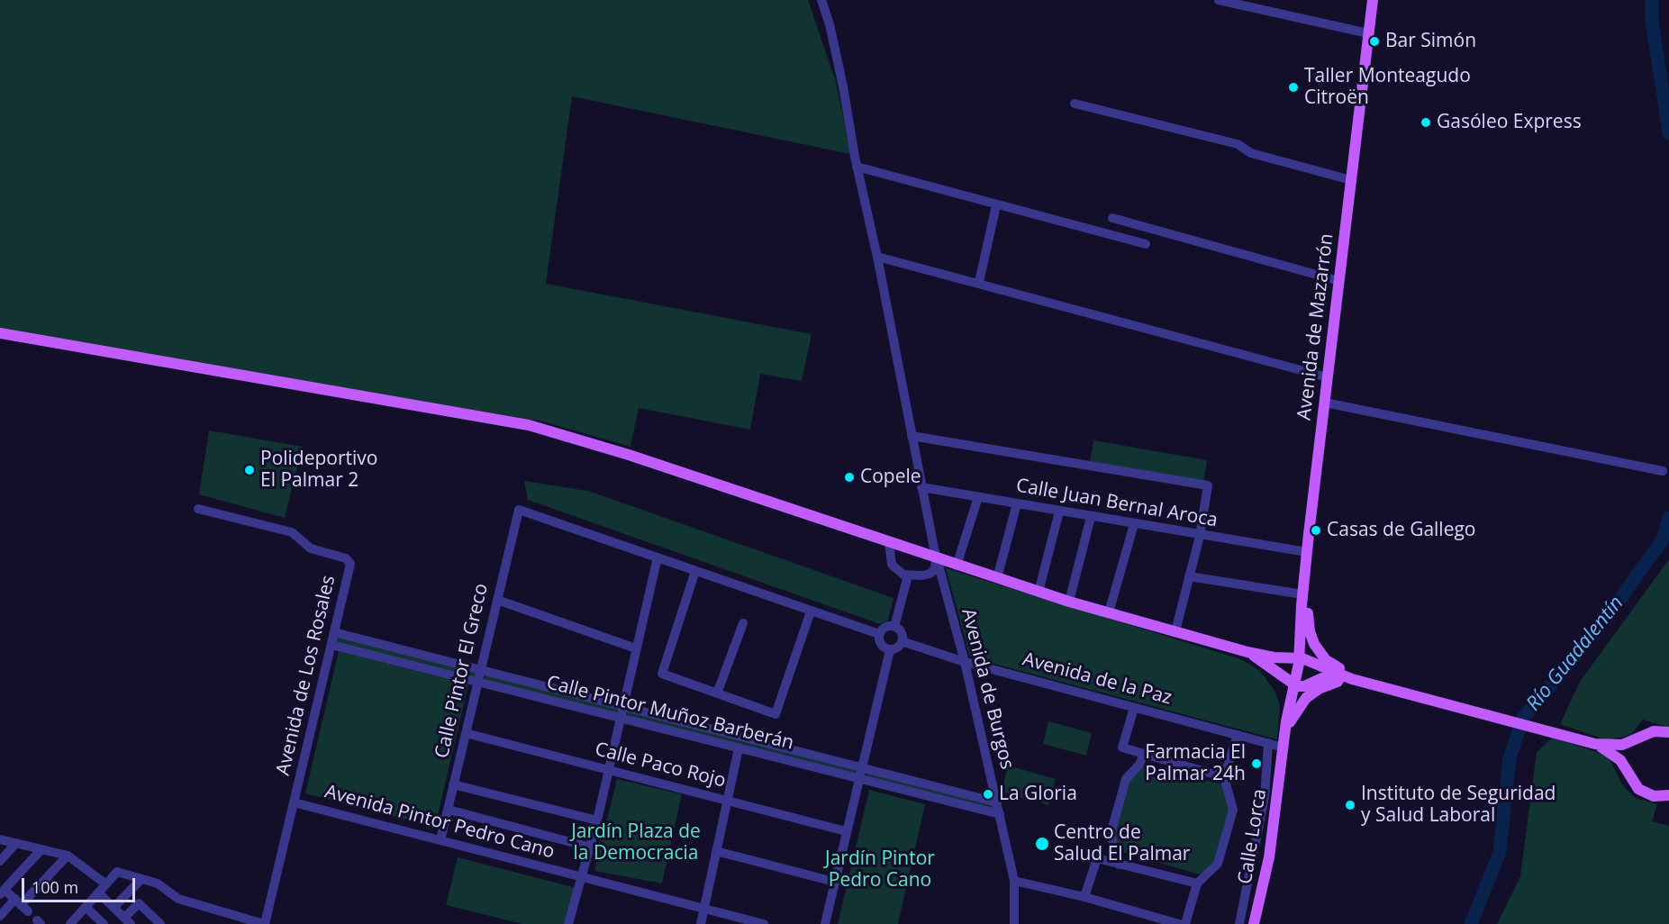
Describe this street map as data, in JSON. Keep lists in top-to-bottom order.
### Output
{
  "streets": {
    "main road": ["Avenida de Mazarrón", "Calle Lorca"],
    "street": [
      "Calle Juan Bernal Aroca",
      "Calle Pintor El Greco",
      "Avenida de Los Rosales",
      "Avenida de la Paz",
      "Avenida de Burgos",
      "Calle Pintor Muñoz Barberán",
      "Calle Paco Rojo",
      "Avenida Pintor Pedro Cano"
    ]
  },
  "crossings": [
    ["Avenida de Mazarrón", "Calle Juan Bernal Aroca"],
    ["Avenida de Mazarrón", "Calle Lorca"],
    ["Calle Juan Bernal Aroca", "Avenida de Burgos"],
    ["Calle Pintor El Greco", "Calle Pintor Muñoz Barberán"],
    ["Calle Pintor El Greco", "Calle Paco Rojo"],
    ["Calle Pintor El Greco", "Avenida Pintor Pedro Cano"],
    ["Avenida de Los Rosales", "Calle Pintor Muñoz Barberán"],
    ["Avenida de Los Rosales", "Avenida Pintor Pedro Cano"],
    ["Avenida de la Paz", "Avenida de Burgos"],
    ["Avenida de la Paz", "Calle Lorca"],
    ["Avenida de Burgos", "Calle Pintor Muñoz Barberán"]
  ],
  "water": ["Río Guadalentín"],
  "parks": ["Jardín Plaza de la Democracia", "Jardín Pintor Pedro Cano"],
  "places": [
    "Bar Simón",
    "Taller Monteagudo Citroën",
    "Gasóleo Express",
    "Polideportivo El Palmar 2",
    "Copele",
    "Casas de Gallego",
    "Farmacia El Palmar 24h",
    "La Gloria",
    "Instituto de Seguridad y Salud Laboral",
    "Centro de Salud El Palmar"
  ],
  "scale_bar": "100 m"
}
